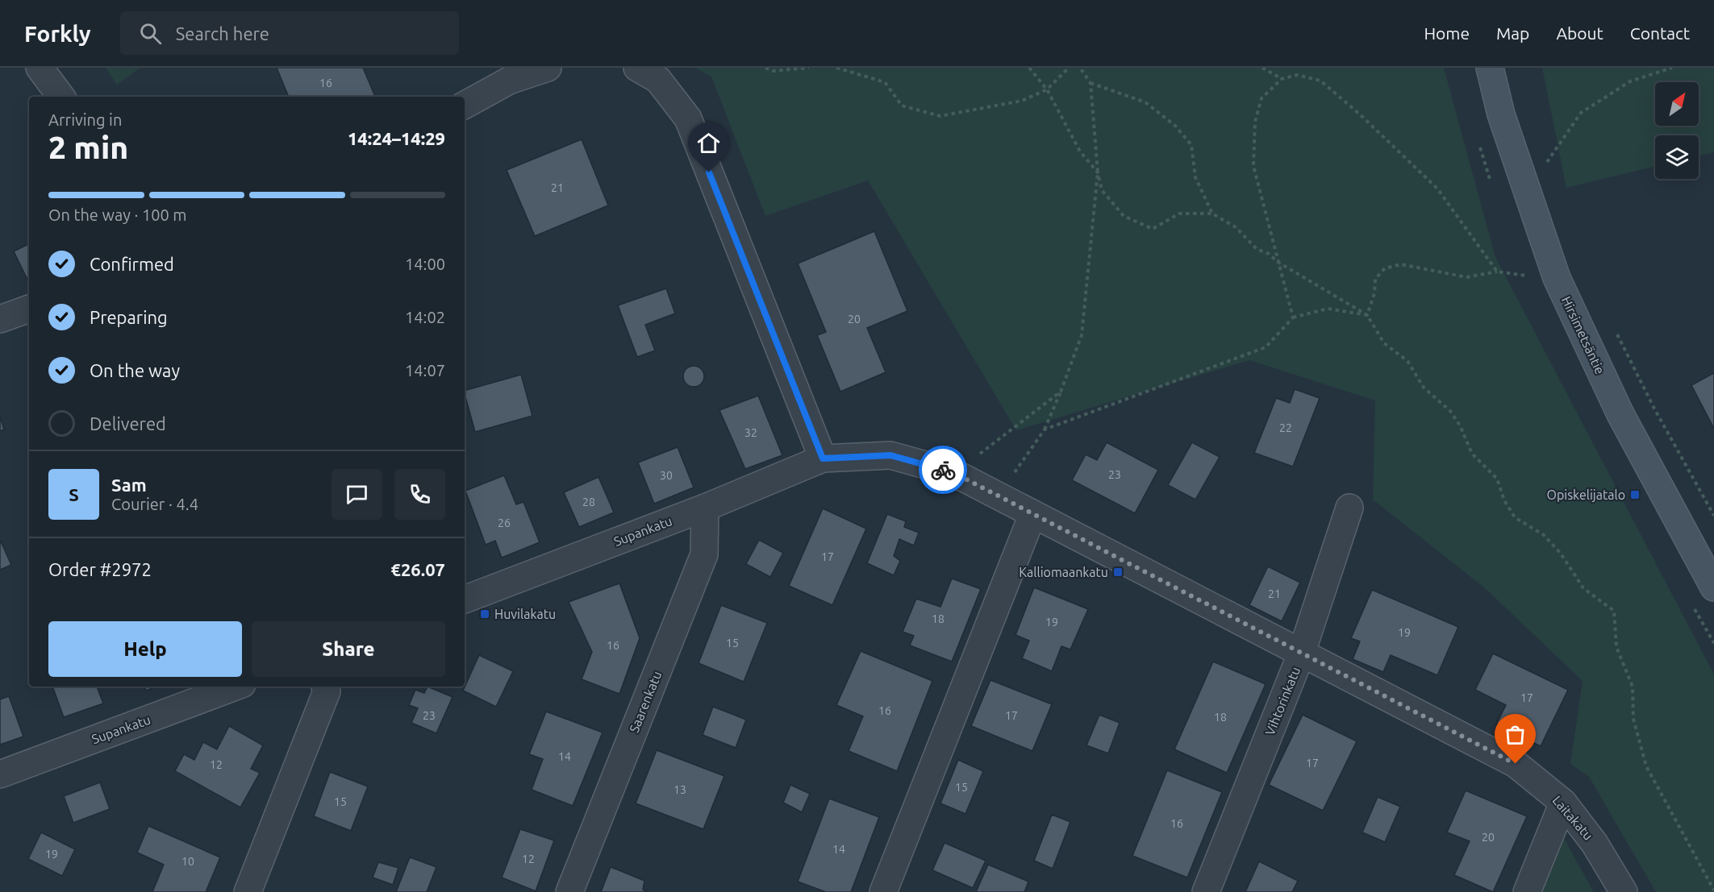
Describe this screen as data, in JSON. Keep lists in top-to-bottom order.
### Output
{
  "streets": {
    "street": [
      "Hirsimetsäntie",
      "Supankatu",
      "Vihtorinkatu",
      "Saarenkatu",
      "Laitakatu"
    ]
  },
  "crossings": [
    ["Supankatu", "Saarenkatu"],
    ["Supankatu", "Laitakatu"],
    ["Vihtorinkatu", "Laitakatu"]
  ],
  "places": {
    "transit": ["Opiskelijatalo", "Kalliomaankatu", "Huvilakatu"]
  },
  "house_numbers": [
    "16",
    "21",
    "20",
    "22",
    "32",
    "23",
    "30",
    "28",
    "26",
    "17",
    "21",
    "18",
    "19",
    "19",
    "15",
    "16",
    "17",
    "16",
    "23",
    "17",
    "18",
    "14",
    "17",
    "12",
    "15",
    "13",
    "15",
    "16",
    "20",
    "14",
    "19",
    "12",
    "10"
  ],
  "north": "top right",
  "page": {
    "header": "Forkly",
    "search": "Search here",
    "nav": [
      "Home",
      "Map",
      "About",
      "Contact"
    ],
    "heading": ["2 min", "Arriving in", "14:24–14:29"],
    "panel": [
      "Sam",
      "Courier · 4.4",
      "Order #2972",
      "€26.07"
    ],
    "bar": "On the way · 100 m",
    "list": [
      ["Confirmed", "14:00"],
      ["Preparing", "14:02"],
      ["On the way", "14:07"],
      "Delivered"
    ],
    "round": "S",
    "buttons": ["Help", "Share"]
  }
}
